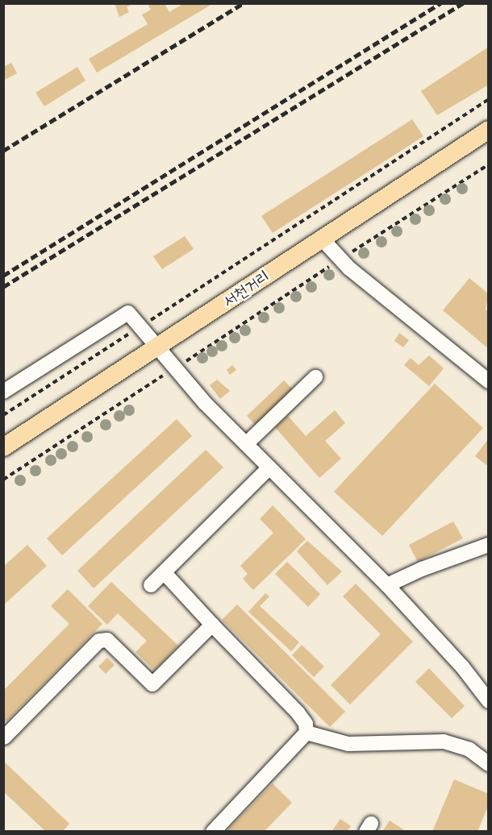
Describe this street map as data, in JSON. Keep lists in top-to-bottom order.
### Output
{
  "streets": {
    "main road": ["서천거리"]
  }
}
